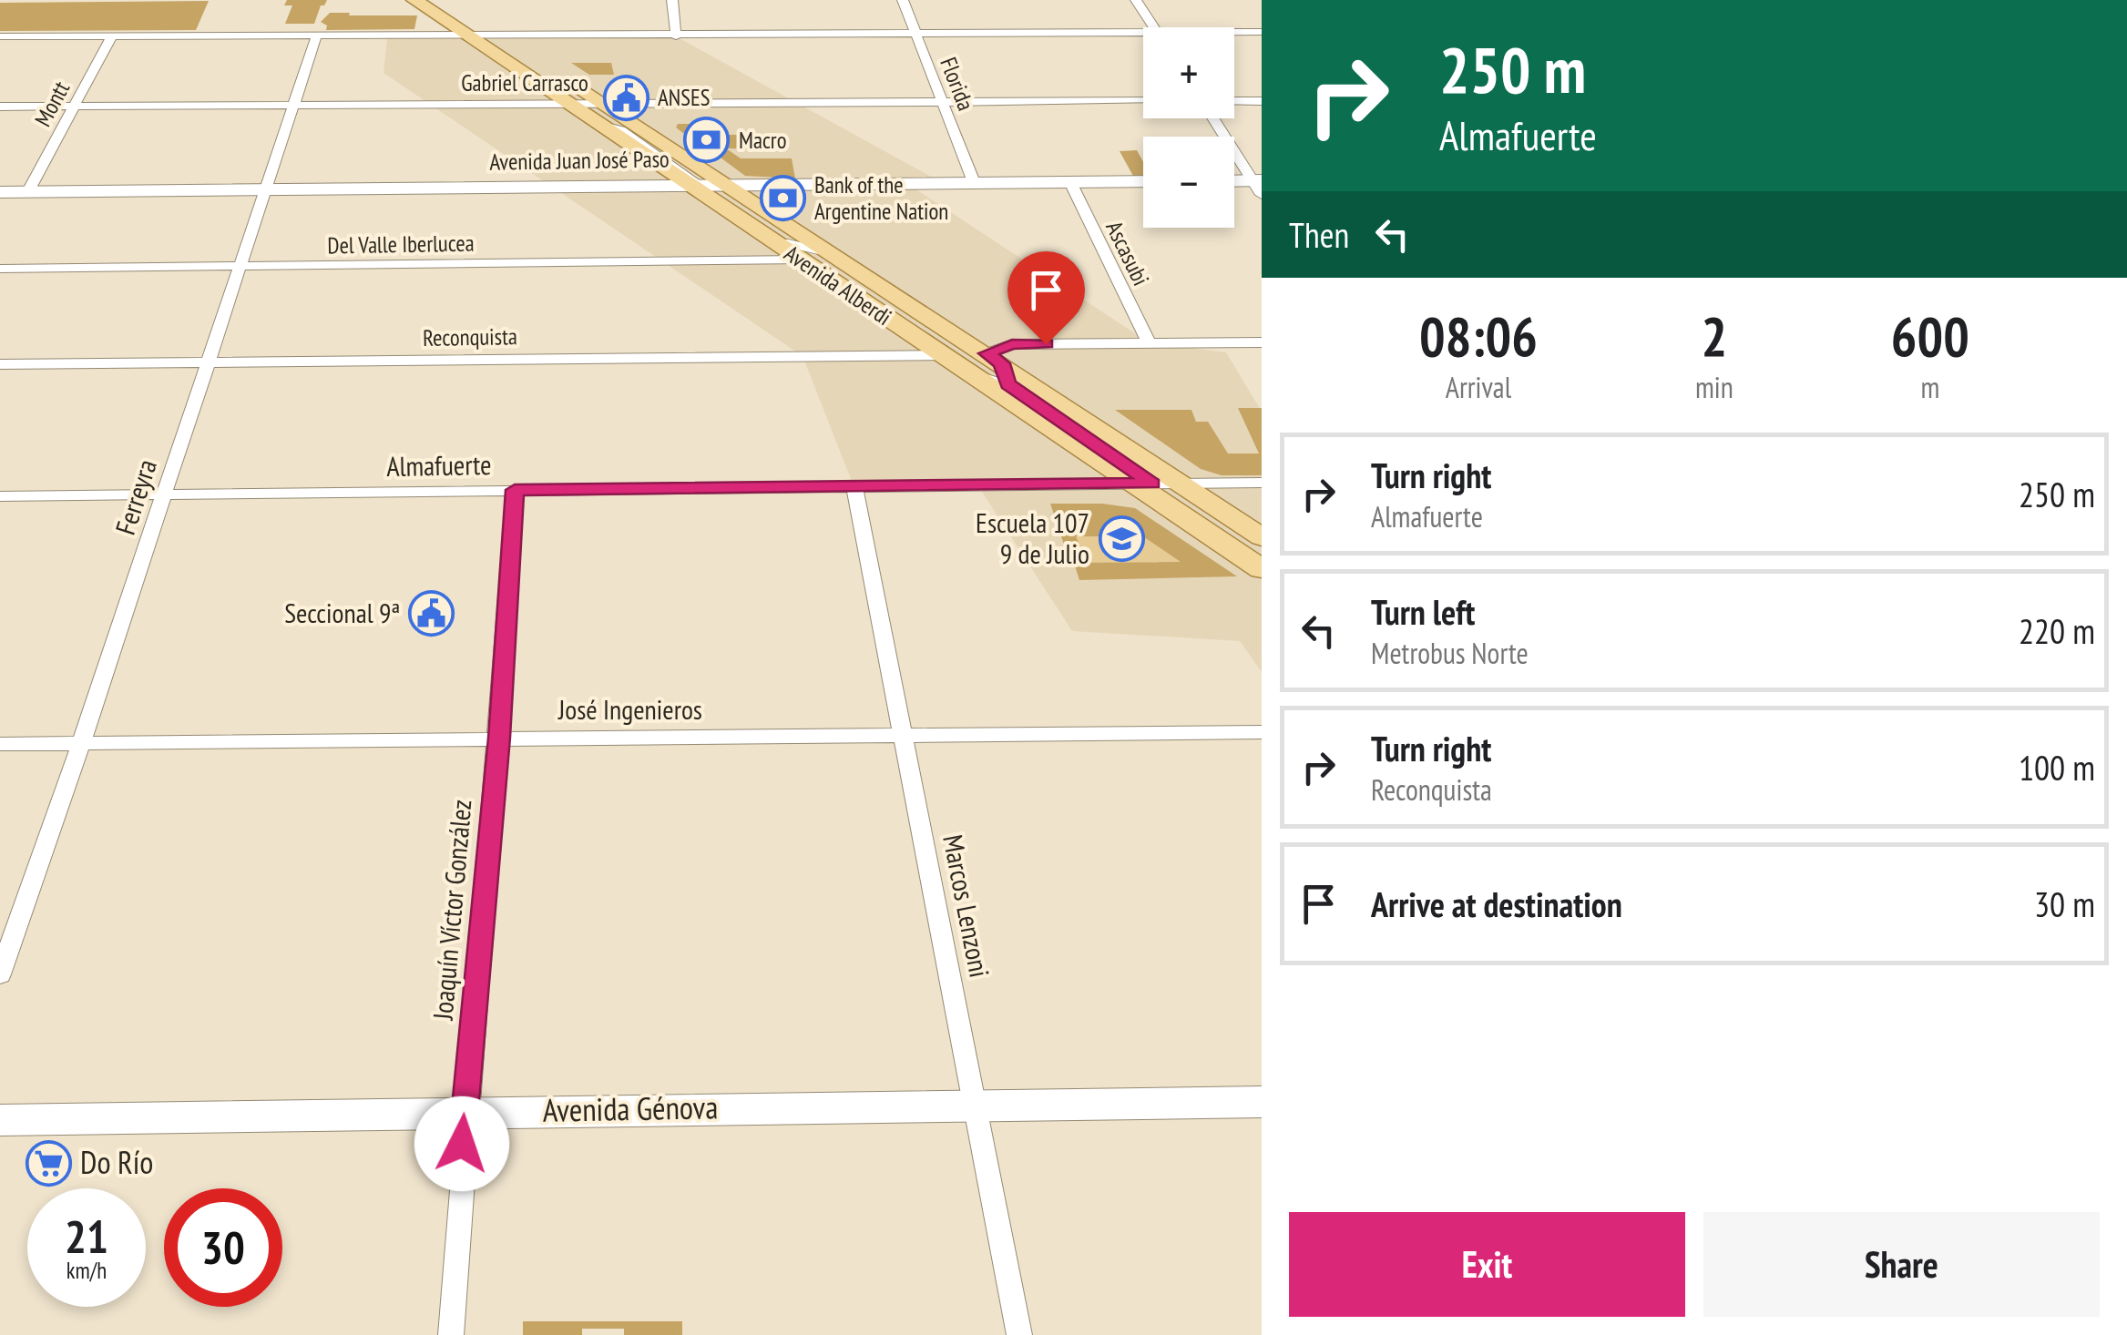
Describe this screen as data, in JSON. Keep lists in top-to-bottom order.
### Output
{
  "streets": {
    "main road": ["Avenida Alberdi"],
    "street": [
      "Gabriel Carrasco",
      "Florida",
      "Montt",
      "Avenida Juan José Paso",
      "Del Valle Iberlucea",
      "Ascasubi",
      "Reconquista",
      "Almafuerte",
      "Ferreyra",
      "José Ingenieros",
      "Marcos Lenzoni",
      "Joaquín Víctor González",
      "Avenida Génova"
    ]
  },
  "crossings": [
    ["Gabriel Carrasco", "Florida"],
    ["Gabriel Carrasco", "Montt"],
    ["Gabriel Carrasco", "Avenida Alberdi"],
    ["Gabriel Carrasco", "Ferreyra"],
    ["Florida", "Avenida Juan José Paso"],
    ["Montt", "Avenida Juan José Paso"],
    ["Avenida Juan José Paso", "Ascasubi"],
    ["Avenida Juan José Paso", "Avenida Alberdi"],
    ["Avenida Juan José Paso", "Ferreyra"],
    ["Del Valle Iberlucea", "Avenida Alberdi"],
    ["Del Valle Iberlucea", "Ferreyra"],
    ["Avenida Alberdi", "Reconquista"],
    ["Avenida Alberdi", "Almafuerte"],
    ["Reconquista", "Ferreyra"],
    ["Almafuerte", "Ferreyra"],
    ["Almafuerte", "Marcos Lenzoni"],
    ["Almafuerte", "Joaquín Víctor González"],
    ["Ferreyra", "José Ingenieros"],
    ["José Ingenieros", "Marcos Lenzoni"],
    ["José Ingenieros", "Joaquín Víctor González"],
    ["Marcos Lenzoni", "Avenida Génova"],
    ["Joaquín Víctor González", "Avenida Génova"]
  ],
  "places": {
    "public building": ["ANSES", "Seccional 9ª"],
    "bank": ["Macro", "Bank of the Argentine Nation"],
    "school or university": ["Escuela 107 9 de Julio"],
    "supermarket": ["Do Río"]
  },
  "page": {
    "turn": ["250 m", "Almafuerte"],
    "map_buttons": ["+", "−"],
    "then": "Then",
    "eta": [
      "08:06",
      "Arrival",
      "2",
      "min",
      "600",
      "m"
    ],
    "list": [
      {
        "name": "Turn right",
        "note": "Almafuerte",
        "value": "250 m"
      },
      {
        "name": "Turn left",
        "note": "Metrobus Norte",
        "value": "220 m"
      },
      {
        "name": "Turn right",
        "note": "Reconquista",
        "value": "100 m"
      },
      {
        "name": "Arrive at destination",
        "value": "30 m"
      }
    ],
    "speed": "21 km/h",
    "limit": "30",
    "buttons": ["Exit", "Share"]
  }
}
